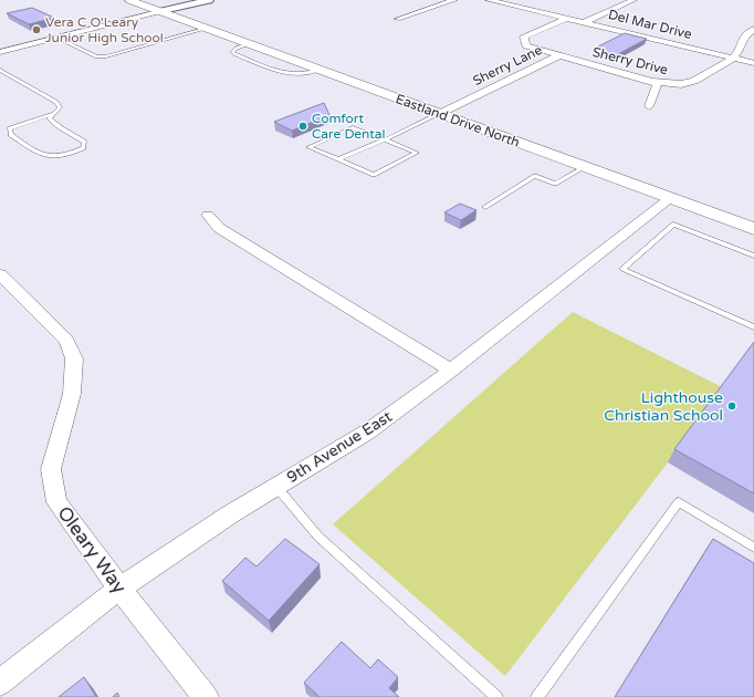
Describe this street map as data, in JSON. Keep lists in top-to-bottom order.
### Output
{
  "streets": {
    "main road": ["Eastland Drive North"],
    "street": [
      "Del Mar Drive",
      "Sherry Drive",
      "Sherry Lane",
      "9th Avenue East",
      "Oleary Way"
    ]
  },
  "crossings": [
    ["Del Mar Drive", "Sherry Drive"],
    ["Del Mar Drive", "Sherry Lane"],
    ["Sherry Drive", "Sherry Lane"],
    ["Sherry Lane", "Eastland Drive North"],
    ["Eastland Drive North", "9th Avenue East"],
    ["9th Avenue East", "Oleary Way"]
  ],
  "places": ["Vera C O'Leary Junior High School", "Comfort Care Dental", "Lighthouse Christian School"]
}
